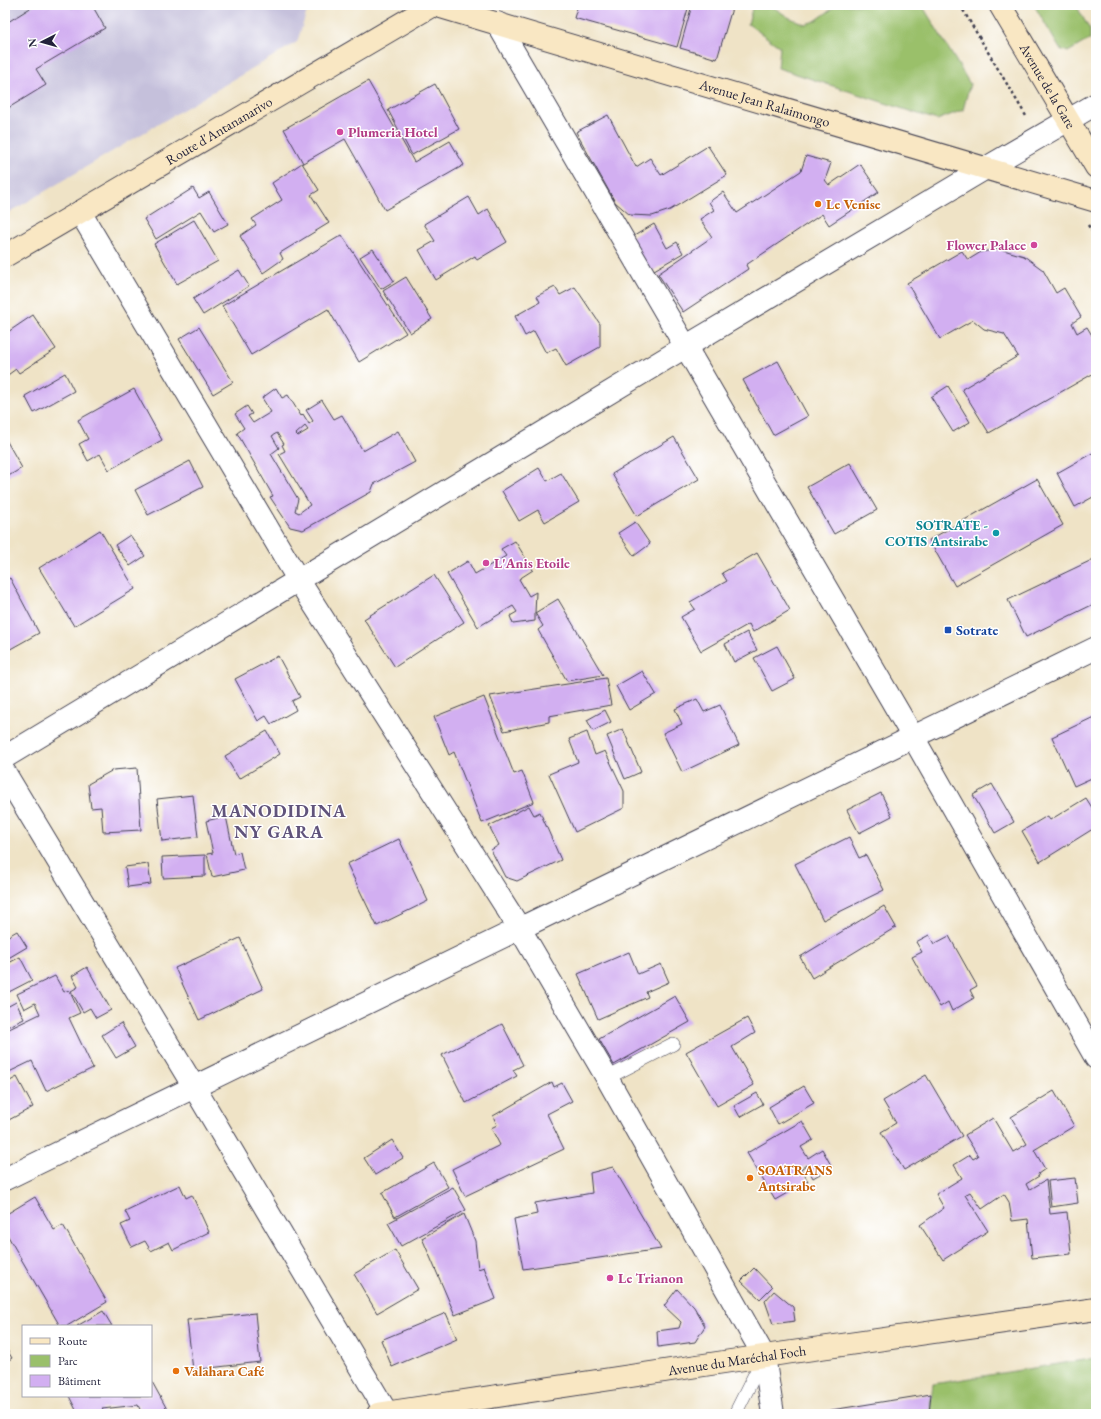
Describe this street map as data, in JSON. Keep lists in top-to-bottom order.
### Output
{
  "streets": {
    "main road": [
      "Avenue de la Gare",
      "Avenue Jean Ralaimongo",
      "Route d'Antananarivo",
      "Avenue du Maréchal Foch"
    ]
  },
  "crossings": [
    ["Avenue Jean Ralaimongo", "Route d'Antananarivo"]
  ],
  "districts": ["MANODIDINA NY GARA"],
  "places": {
    "other": [
      "Plumeria Hotel",
      "Le Venise",
      "Flower Palace",
      "SOTRATE - COTIS Antsirabe",
      "L'Anis Etoile",
      "SOATRANS Antsirabe",
      "Le Trianon",
      "Valahara Café"
    ],
    "transit": ["Sotrate"]
  },
  "legend": ["Route", "Parc", "Bâtiment"],
  "north": "left"
}
